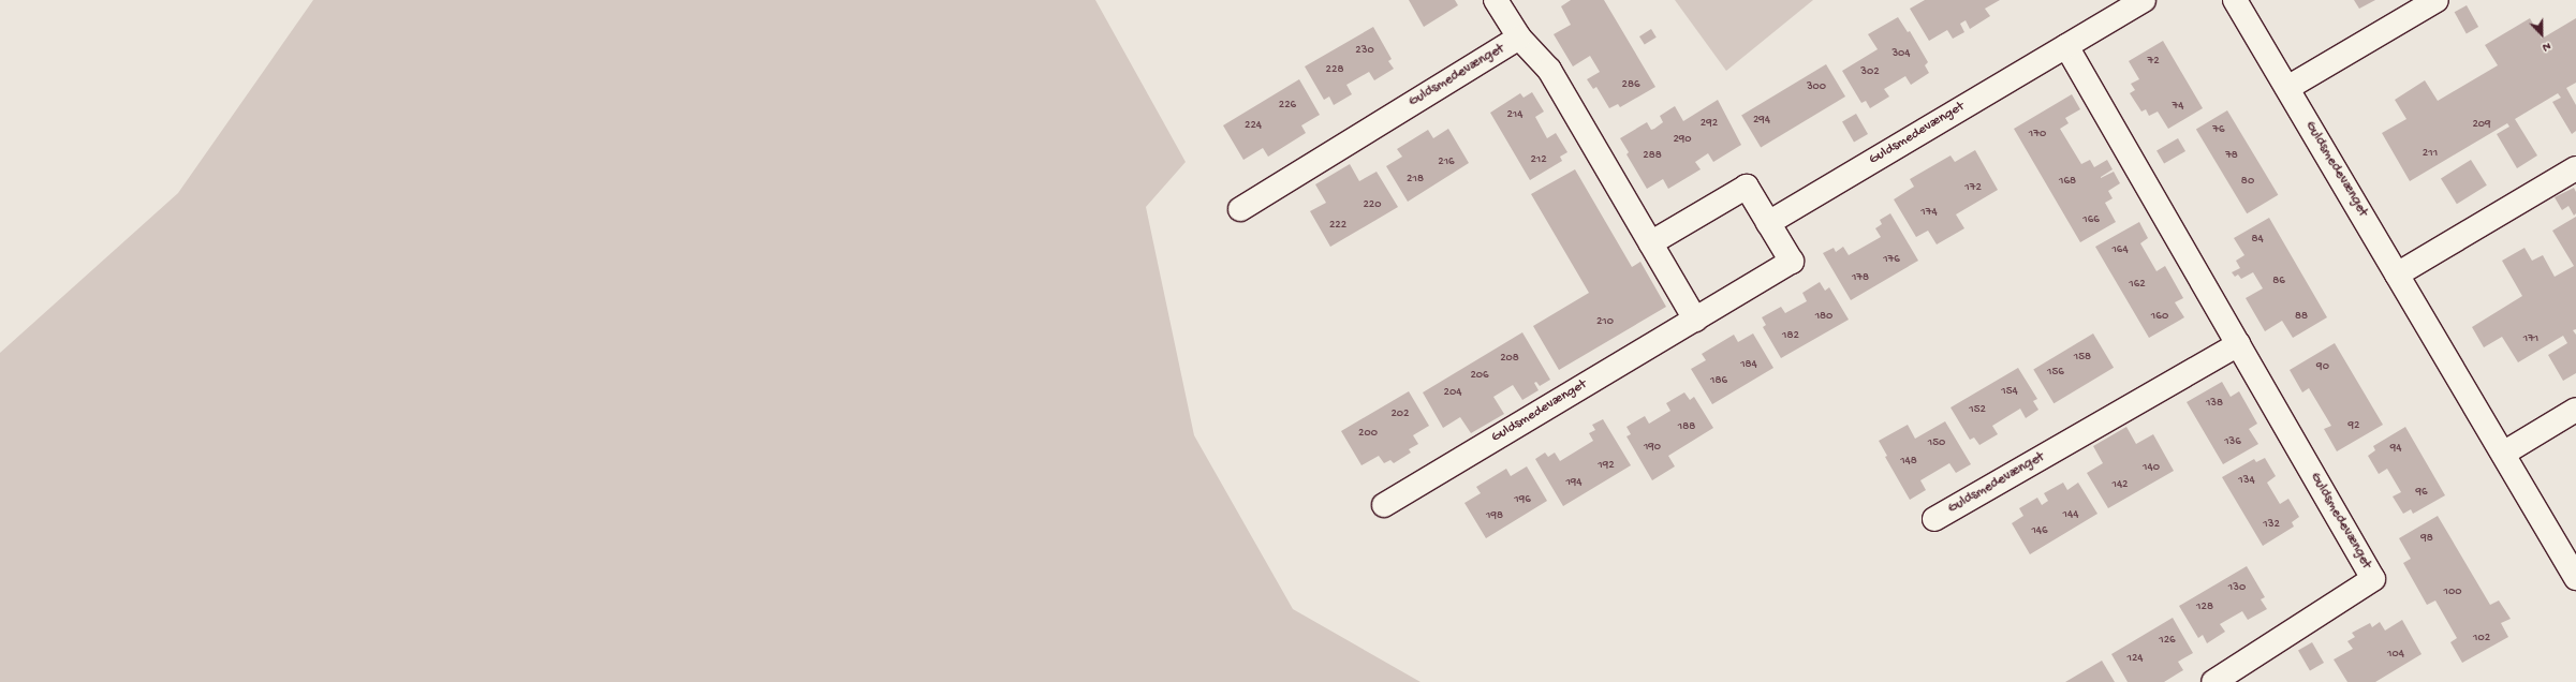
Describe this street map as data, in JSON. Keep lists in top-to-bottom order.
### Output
{
  "streets": {
    "street": ["Guldsmedevænget"]
  },
  "house_numbers": [
    "230",
    "304",
    "72",
    "228",
    "302",
    "286",
    "300",
    "226",
    "74",
    "214",
    "294",
    "292",
    "209",
    "224",
    "76",
    "170",
    "290",
    "211",
    "288",
    "78",
    "212",
    "216",
    "218",
    "168",
    "80",
    "172",
    "220",
    "174",
    "166",
    "222",
    "84",
    "164",
    "176",
    "178",
    "86",
    "162",
    "180",
    "160",
    "88",
    "210",
    "182",
    "171",
    "158",
    "208",
    "184",
    "90",
    "156",
    "206",
    "186",
    "154",
    "204",
    "138",
    "152",
    "202",
    "92",
    "188",
    "200",
    "136",
    "150",
    "190",
    "94",
    "148",
    "192",
    "140",
    "134",
    "194",
    "142",
    "96",
    "196",
    "144",
    "198",
    "132",
    "146",
    "98",
    "130",
    "100",
    "128",
    "102",
    "126",
    "104",
    "124"
  ],
  "north": "bottom"
}
